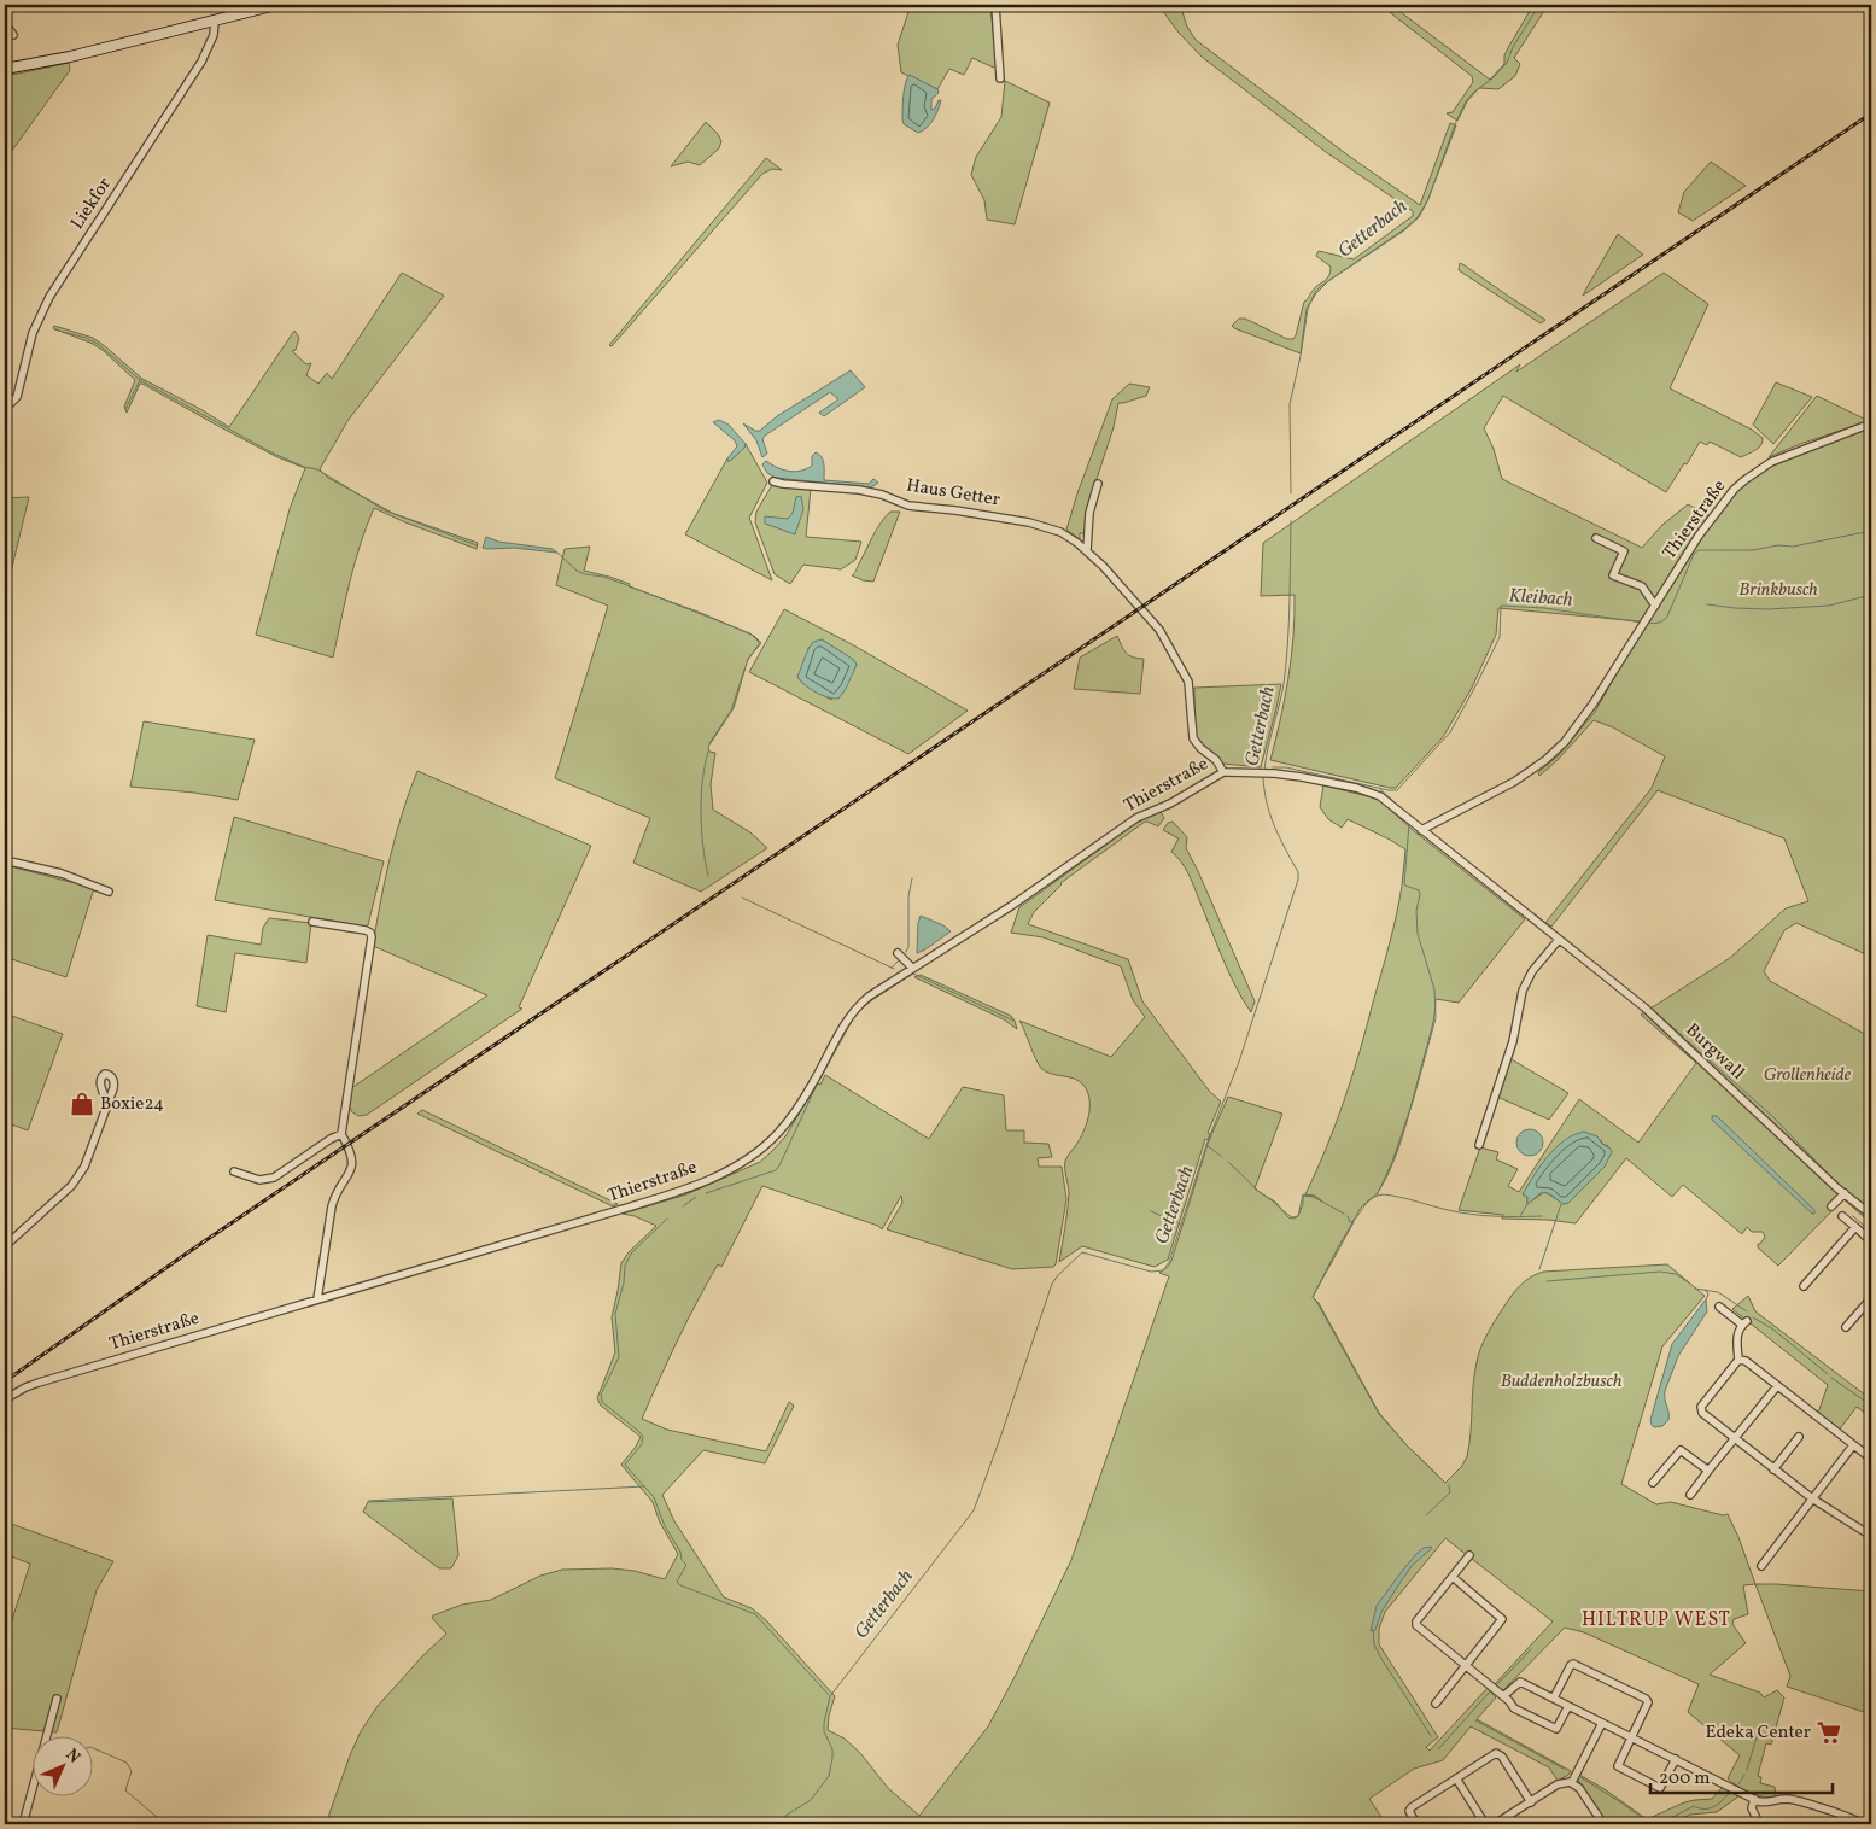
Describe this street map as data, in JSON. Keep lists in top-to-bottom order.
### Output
{
  "streets": {
    "street": [
      "Liekfor",
      "Haus Getter",
      "Thierstraße",
      "Burgwall"
    ]
  },
  "crossings": [
    ["Haus Getter", "Thierstraße"],
    ["Thierstraße", "Burgwall"]
  ],
  "districts": ["HILTRUP WEST"],
  "water": ["Getterbach", "Kleibach"],
  "parks": ["Brinkbusch", "Grollenheide", "Buddenholzbusch"],
  "places": {
    "shop": ["Boxie24"],
    "supermarket": ["Edeka Center"]
  },
  "scale_bar": "200 m",
  "north": "top right"
}
